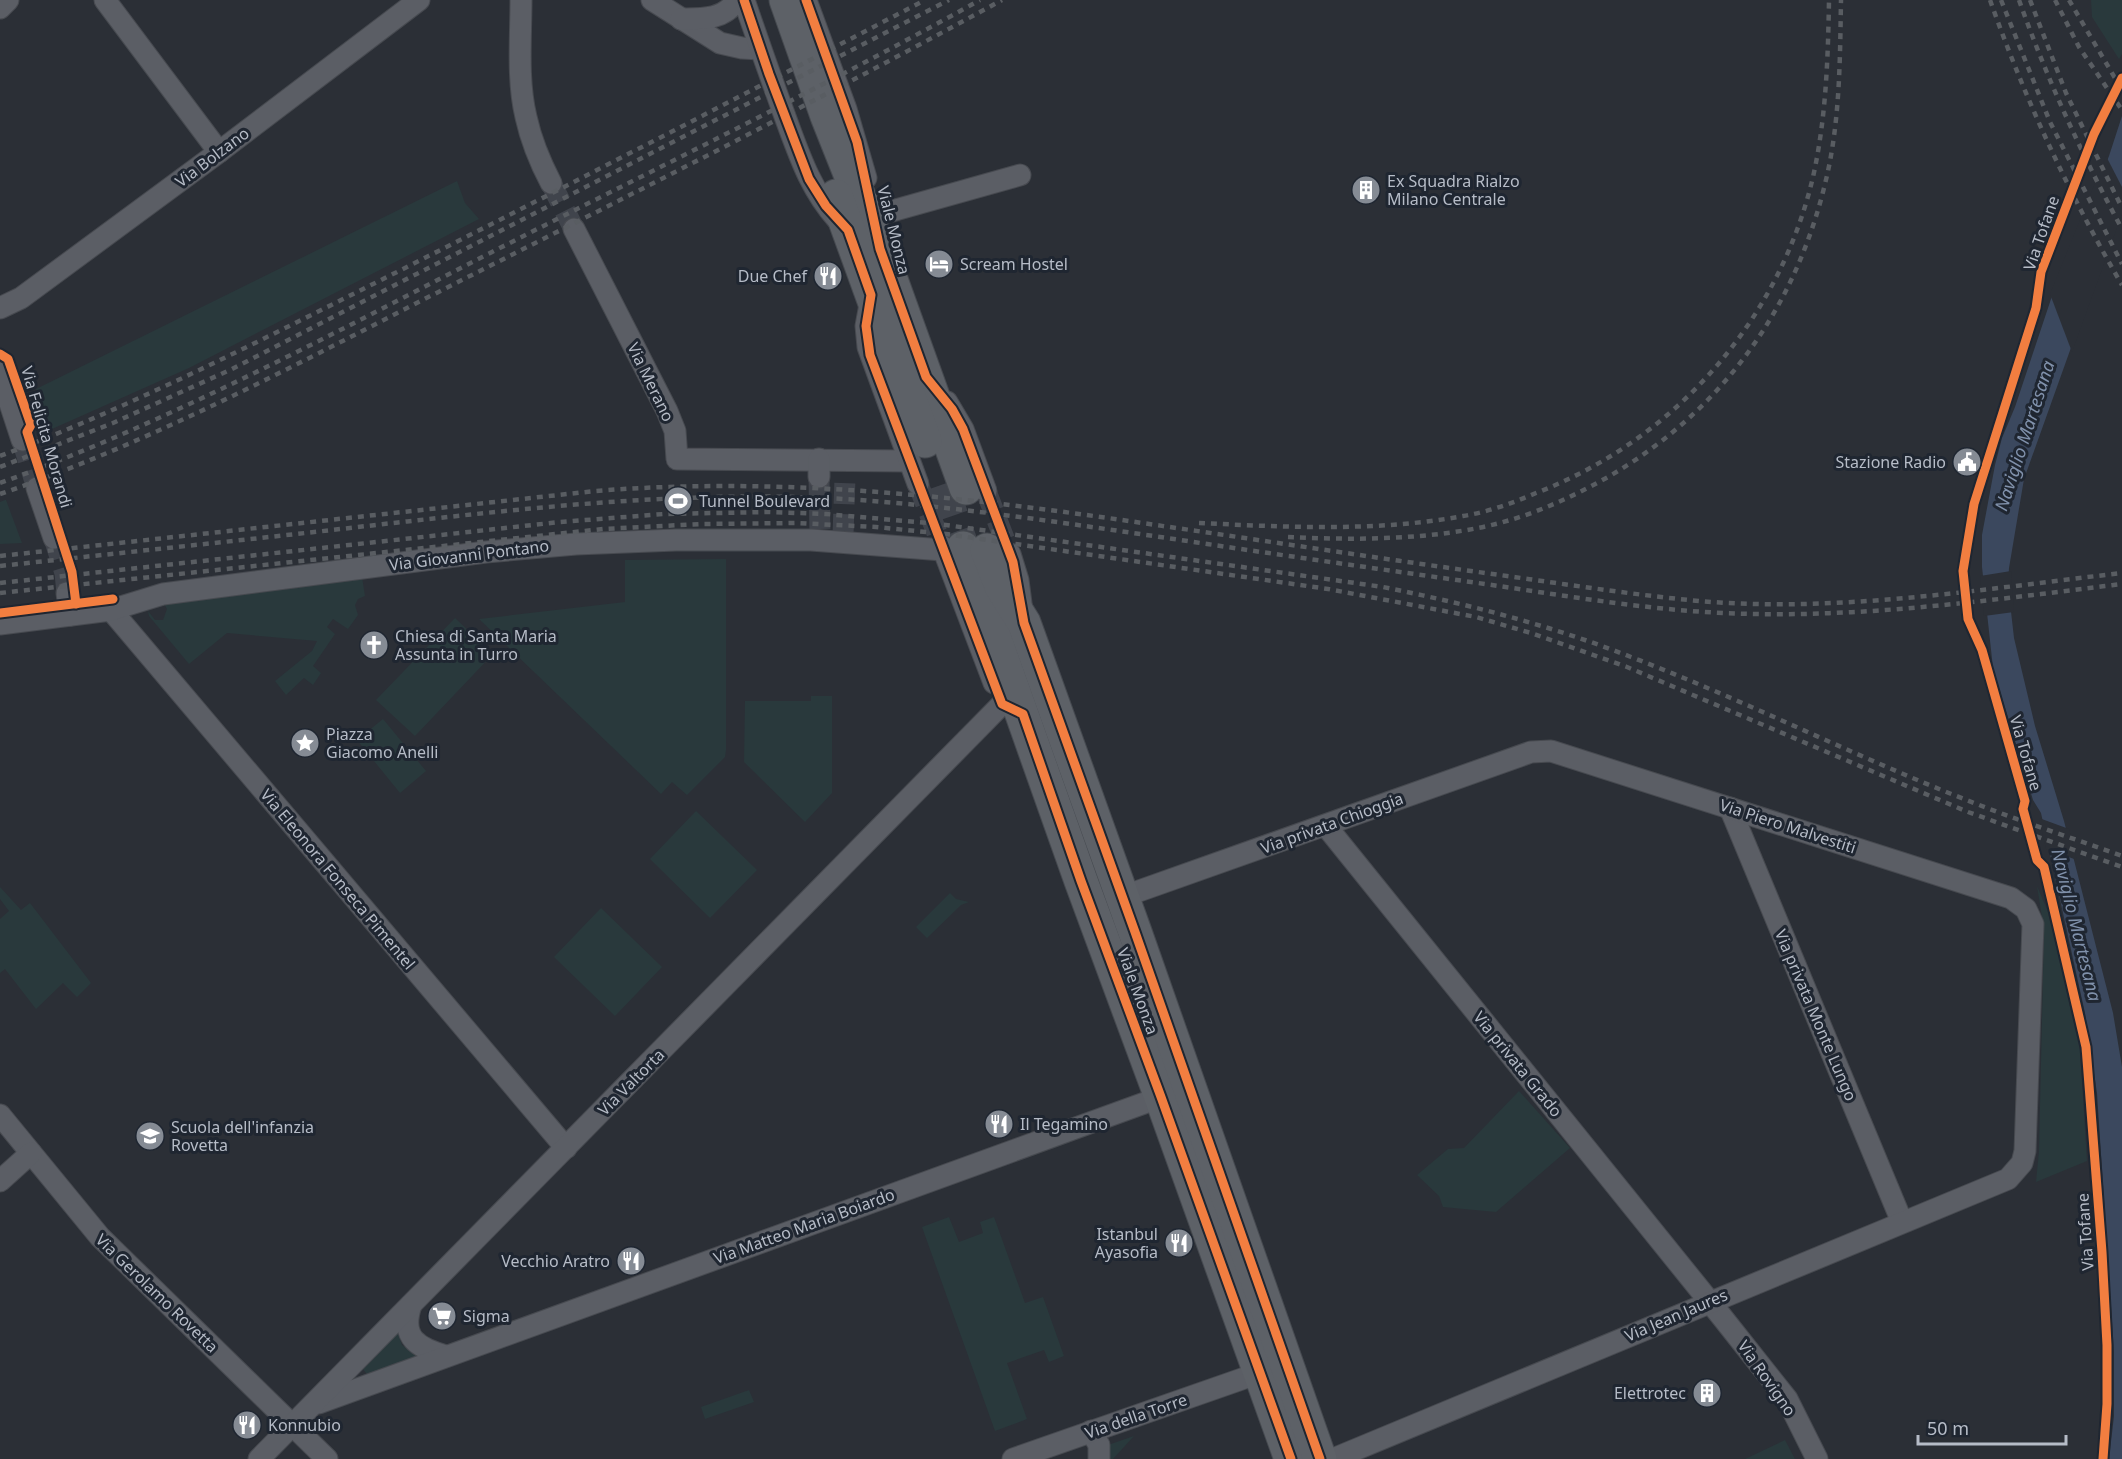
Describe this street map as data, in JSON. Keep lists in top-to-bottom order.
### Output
{
  "streets": {
    "main road": ["Viale Monza"],
    "street": [
      "Via Bolzano",
      "Via Merano",
      "Via Felicita Morandi",
      "Via Giovanni Pontano",
      "Via privata Chioggia",
      "Via Piero Malvestiti",
      "Via Eleonora Fonseca Pimentel",
      "Via privata Monte Lungo",
      "Via privata Grado",
      "Via Valtorta",
      "Via Matteo Maria Boiardo",
      "Via Gerolamo Rovetta",
      "Via Jean Jaures",
      "Via Rovigno",
      "Via della Torre"
    ],
    "cycle path": ["Via Tofane"]
  },
  "crossings": [
    ["Viale Monza", "Via Giovanni Pontano"],
    ["Viale Monza", "Via privata Chioggia"],
    ["Viale Monza", "Via Valtorta"],
    ["Viale Monza", "Via Matteo Maria Boiardo"],
    ["Viale Monza", "Via della Torre"],
    ["Via Giovanni Pontano", "Via Eleonora Fonseca Pimentel"],
    ["Via privata Chioggia", "Via Piero Malvestiti"],
    ["Via privata Chioggia", "Via privata Grado"],
    ["Via Piero Malvestiti", "Via privata Monte Lungo"],
    ["Via Piero Malvestiti", "Via Jean Jaures"],
    ["Via Eleonora Fonseca Pimentel", "Via Valtorta"],
    ["Via privata Monte Lungo", "Via Jean Jaures"],
    ["Via privata Grado", "Via Jean Jaures"],
    ["Via privata Grado", "Via Rovigno"],
    ["Via Valtorta", "Via Matteo Maria Boiardo"],
    ["Via Valtorta", "Via Gerolamo Rovetta"],
    ["Via Jean Jaures", "Via Rovigno"]
  ],
  "water": ["Naviglio Martesana"],
  "places": {
    "building": ["Ex Squadra Rialzo Milano Centrale", "Elettrotec"],
    "hotel": ["Scream Hostel"],
    "restaurant": [
      "Due Chef",
      "Il Tegamino",
      "Istanbul Ayasofia",
      "Vecchio Aratro",
      "Konnubio"
    ],
    "public building": ["Stazione Radio"],
    "sports": ["Tunnel Boulevard"],
    "church": ["Chiesa di Santa Maria Assunta in Turro"],
    "place": ["Piazza Giacomo Anelli"],
    "school or university": ["Scuola dell'infanzia Rovetta"],
    "supermarket": ["Sigma"]
  },
  "scale_bar": "50 m"
}
